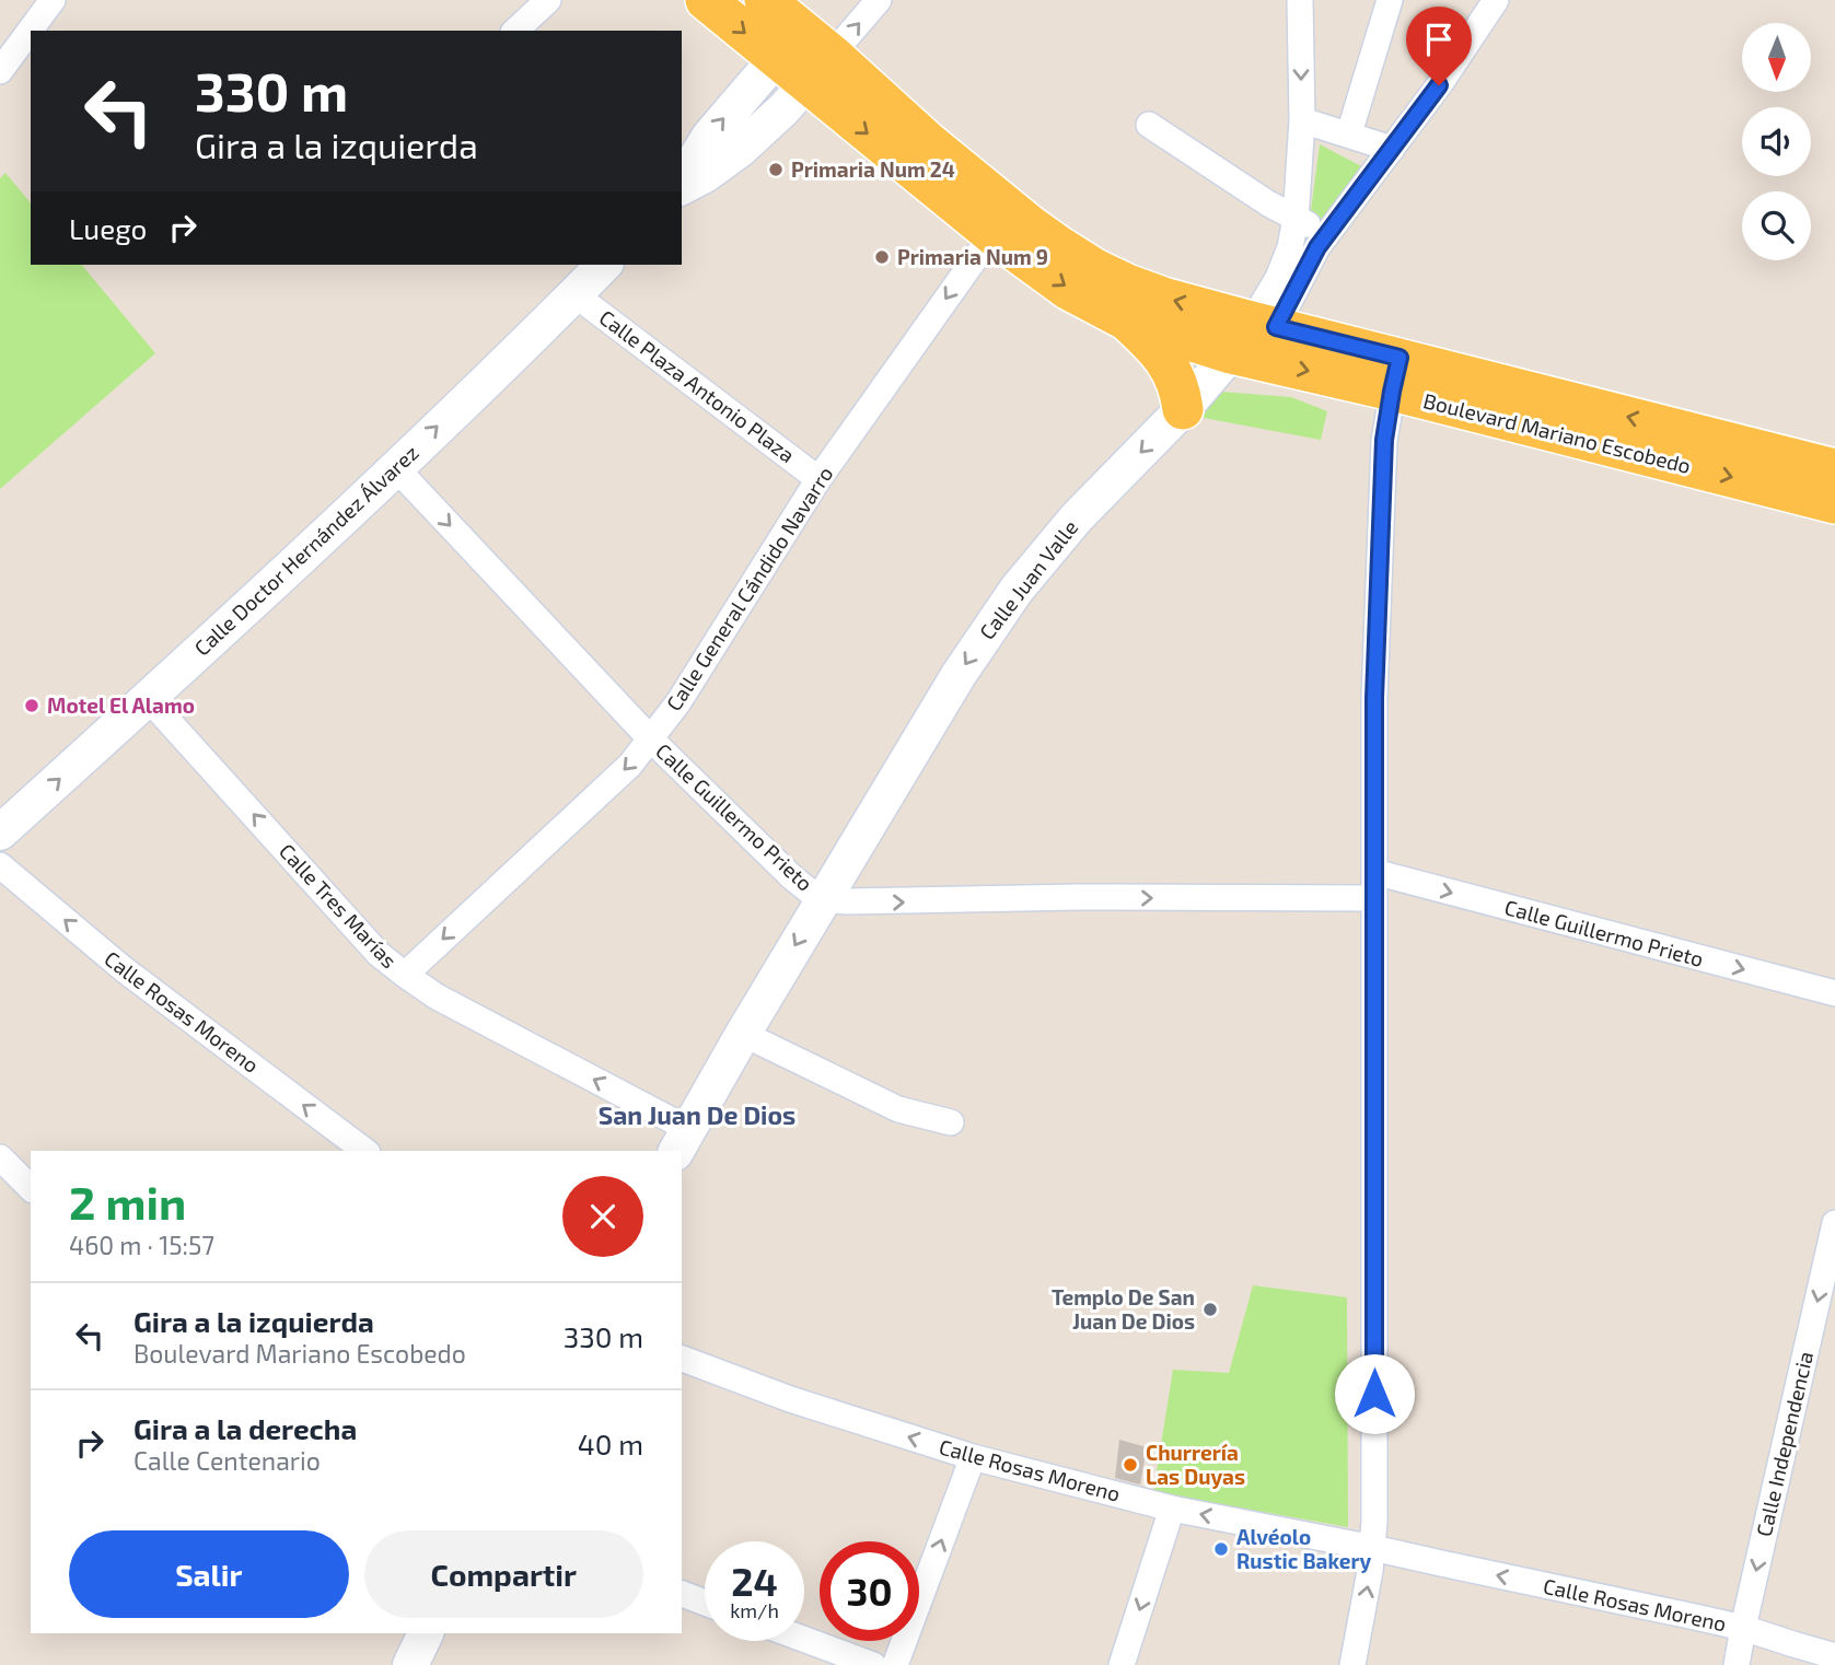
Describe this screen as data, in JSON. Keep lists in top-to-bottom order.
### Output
{
  "streets": {
    "main road": ["Boulevard Mariano Escobedo"],
    "street": [
      "Calle Plaza Antonio Plaza",
      "Calle Doctor Hernández Álvarez",
      "Calle Juan Valle",
      "Calle General Cándido Navarro",
      "Calle Guillermo Prieto",
      "Calle Tres Marías",
      "Calle Rosas Moreno",
      "Calle Independencia"
    ]
  },
  "crossings": [
    ["Calle Plaza Antonio Plaza", "Calle Doctor Hernández Álvarez"],
    ["Calle Plaza Antonio Plaza", "Calle General Cándido Navarro"],
    ["Boulevard Mariano Escobedo", "Calle Juan Valle"],
    ["Boulevard Mariano Escobedo", "Calle General Cándido Navarro"],
    ["Calle Doctor Hernández Álvarez", "Calle Guillermo Prieto"],
    ["Calle Doctor Hernández Álvarez", "Calle Tres Marías"],
    ["Calle Juan Valle", "Calle Guillermo Prieto"],
    ["Calle Juan Valle", "Calle Tres Marías"],
    ["Calle General Cándido Navarro", "Calle Guillermo Prieto"],
    ["Calle General Cándido Navarro", "Calle Tres Marías"],
    ["Calle Rosas Moreno", "Calle Independencia"]
  ],
  "one_way": [
    "Calle Doctor Hernández Álvarez",
    "Calle General Cándido Navarro",
    "Calle Guillermo Prieto",
    "Calle Tres Marías",
    "Calle Rosas Moreno",
    "Calle Independencia"
  ],
  "districts": ["San Juan De Dios"],
  "places": [
    "Primaria Num 24",
    "Primaria Num 9",
    "Motel El Alamo",
    "Templo De San Juan De Dios",
    "Churrería Las Duyas",
    "Alvéolo Rustic Bakery"
  ],
  "north": "bottom",
  "page": {
    "turn": ["330 m", "Gira a la izquierda"],
    "then": "Luego",
    "heading": ["2 min", "460 m · 15:57"],
    "list": [
      {
        "name": "Gira a la izquierda",
        "note": "Boulevard Mariano Escobedo",
        "value": "330 m"
      },
      {
        "name": "Gira a la derecha",
        "note": "Calle Centenario",
        "value": "40 m"
      }
    ],
    "buttons": ["Salir", "Compartir"],
    "speed": "24 km/h",
    "limit": "30"
  }
}
